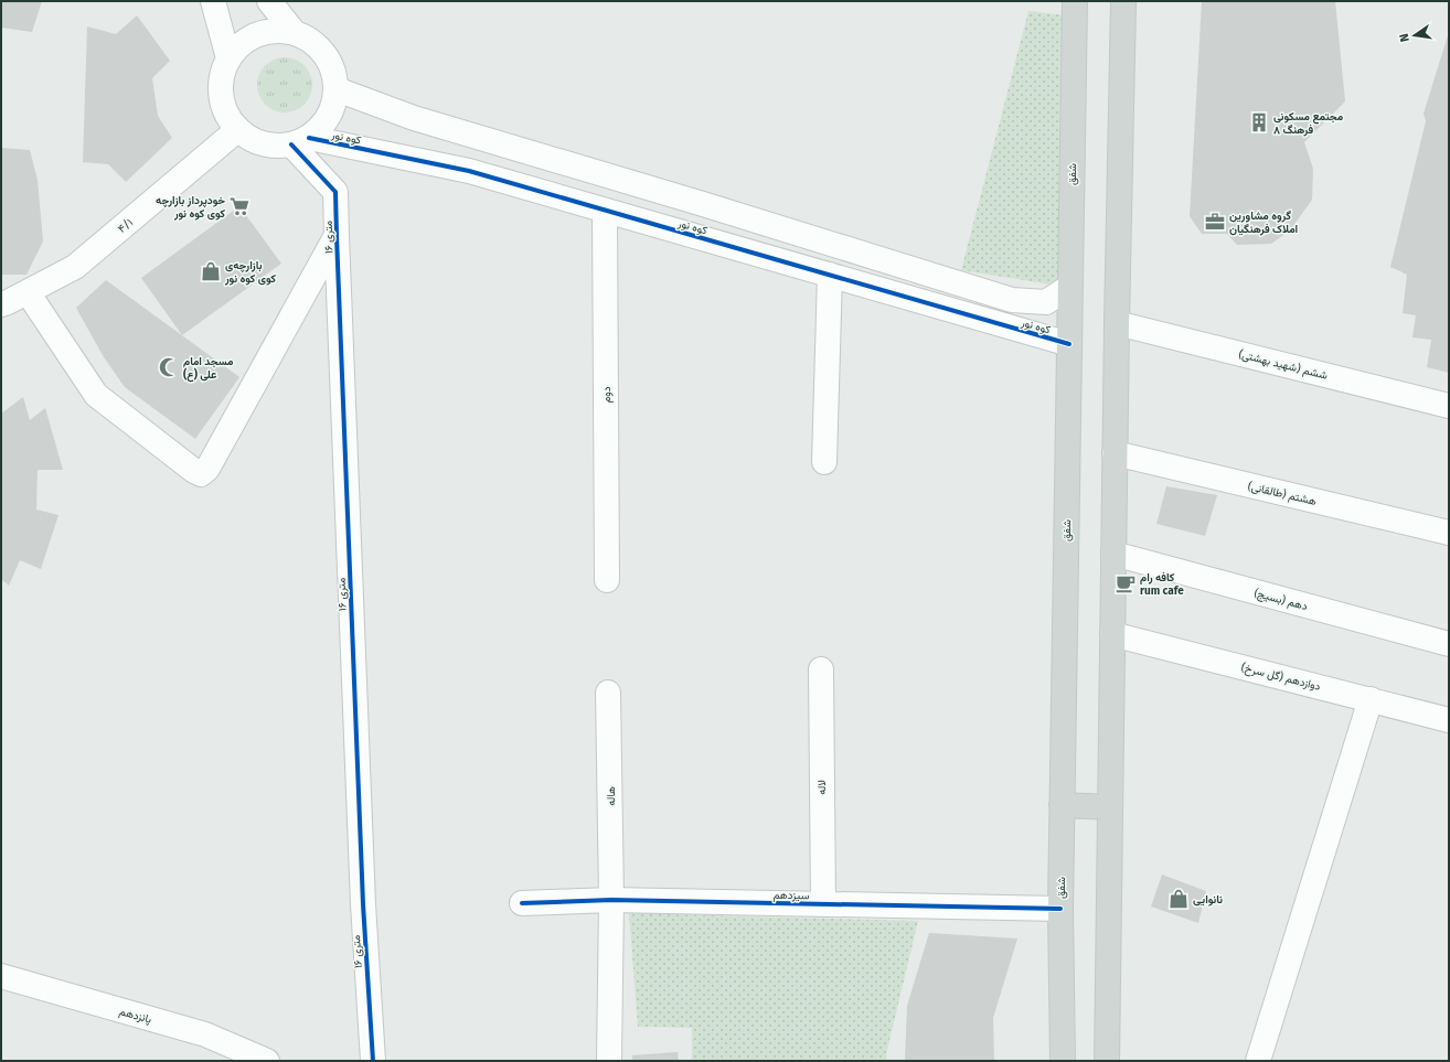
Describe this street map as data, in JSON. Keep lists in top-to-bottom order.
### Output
{
  "streets": {
    "main road": ["شفق"],
    "street": [
      "کوه نور",
      "۴/۱",
      "۱۶ متری",
      "ششم (شهید بهشتی)",
      "دوم",
      "هشتم (طالقانی)",
      "دهم (بسیج)",
      "دوازدهم (گل سرخ)",
      "لاله",
      "هاله",
      "سیزدهم",
      "پانزدهم"
    ]
  },
  "crossings": [
    ["کوه نور", "شفق"],
    ["کوه نور", "۴/۱"],
    ["کوه نور", "۱۶ متری"],
    ["کوه نور", "دوم"],
    ["شفق", "سیزدهم"],
    ["۴/۱", "۱۶ متری"],
    ["لاله", "سیزدهم"],
    ["هاله", "سیزدهم"]
  ],
  "places": {
    "building": ["مجتمع مسکونی فرهنگ ۸"],
    "supermarket": ["خودپرداز بازارچه کوی کوه نور"],
    "office": ["گروه مشاورین املاک فرهنگیان"],
    "shop": ["بازارچه‌ی کوی کوه نور", "نانوایی"],
    "mosque": ["مسجد امام علی (ع)"],
    "cafe": ["کافه رام rum cafe"]
  },
  "north": "left"
}
